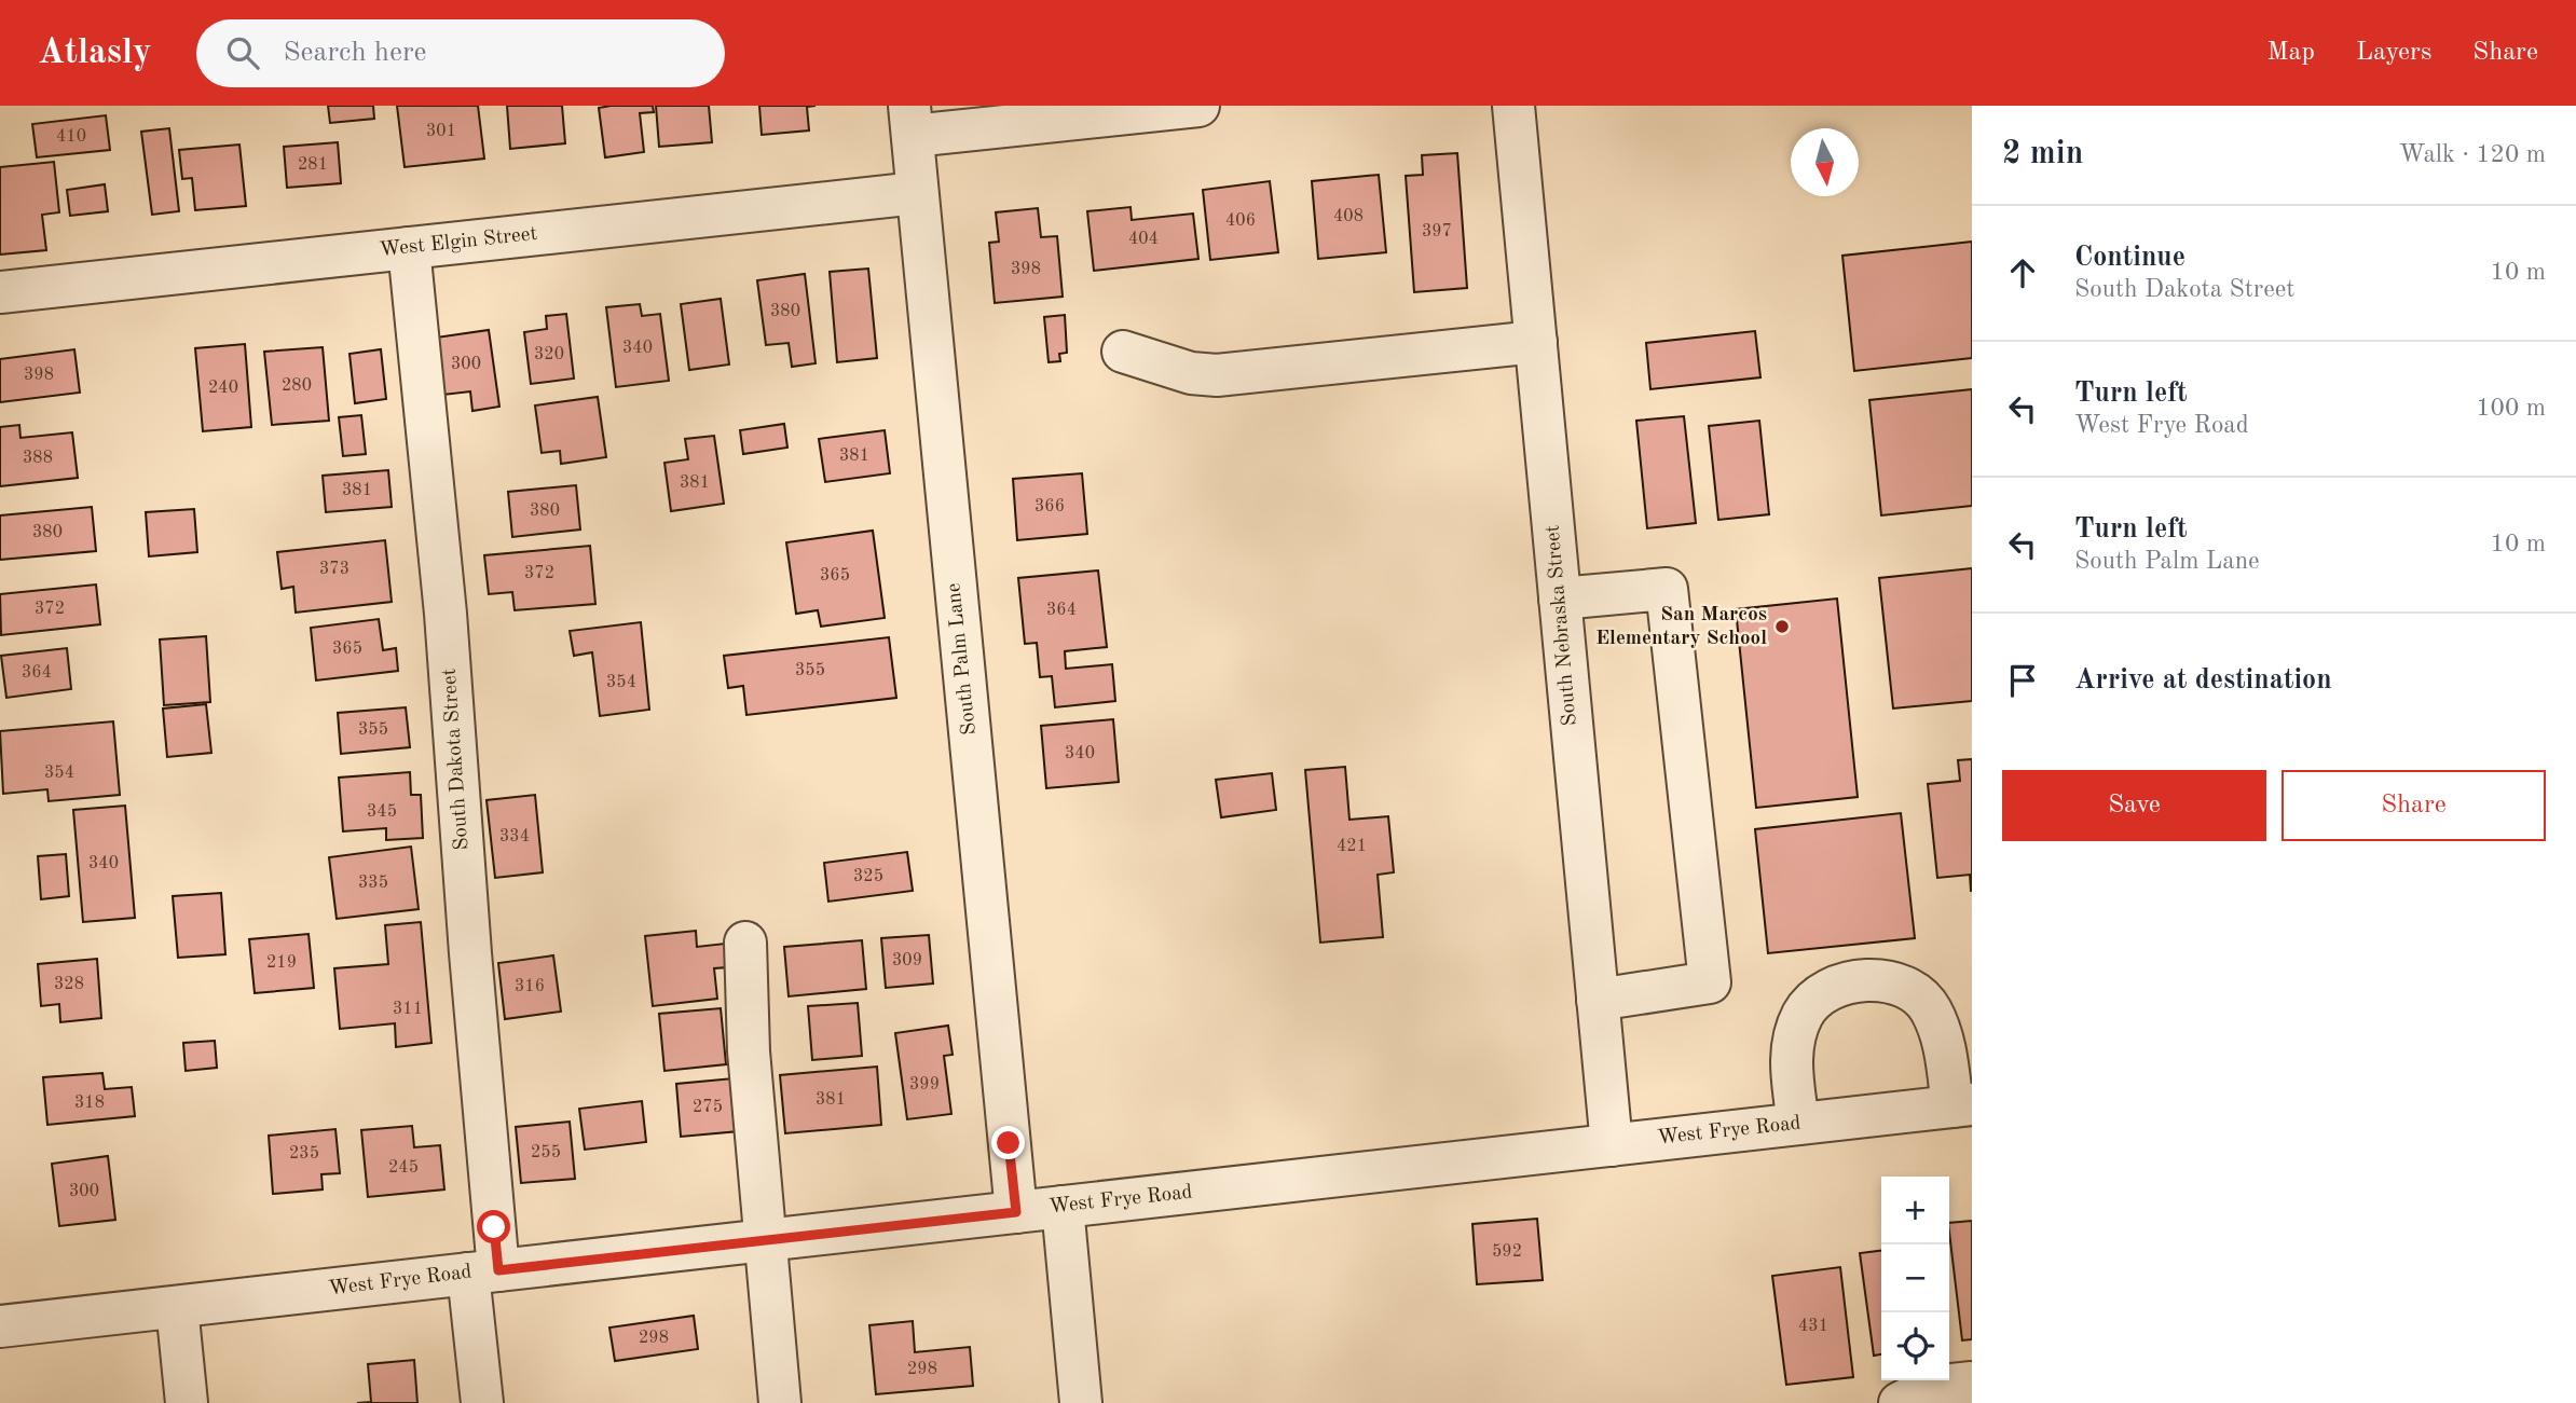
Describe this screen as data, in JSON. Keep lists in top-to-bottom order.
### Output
{
  "streets": {
    "street": [
      "West Elgin Street",
      "South Nebraska Street",
      "South Palm Lane",
      "South Dakota Street",
      "West Frye Road"
    ]
  },
  "crossings": [
    ["West Elgin Street", "South Palm Lane"],
    ["West Elgin Street", "South Dakota Street"],
    ["South Nebraska Street", "West Frye Road"],
    ["South Palm Lane", "West Frye Road"],
    ["South Dakota Street", "West Frye Road"]
  ],
  "places": ["San Marcos Elementary School"],
  "house_numbers": [
    "301",
    "410",
    "281",
    "408",
    "406",
    "397",
    "404",
    "398",
    "380",
    "340",
    "320",
    "300",
    "398",
    "280",
    "240",
    "381",
    "388",
    "381",
    "381",
    "366",
    "380",
    "380",
    "373",
    "372",
    "365",
    "372",
    "364",
    "365",
    "355",
    "364",
    "354",
    "355",
    "340",
    "354",
    "345",
    "334",
    "421",
    "340",
    "325",
    "335",
    "309",
    "219",
    "328",
    "316",
    "311",
    "399",
    "381",
    "318",
    "275",
    "255",
    "235",
    "245",
    "300",
    "592",
    "431",
    "298",
    "298"
  ],
  "north": "bottom",
  "page": {
    "header": "Atlasly",
    "search": "Search here",
    "nav": ["Map", "Layers", "Share"],
    "heading": ["2 min", "Walk · 120 m"],
    "list": [
      ["Continue", "South Dakota Street", "10 m"],
      ["Turn left", "West Frye Road", "100 m"],
      ["Turn left", "South Palm Lane", "10 m"],
      "Arrive at destination"
    ],
    "buttons": ["Save", "Share"],
    "map_buttons": ["+", "−"]
  }
}
